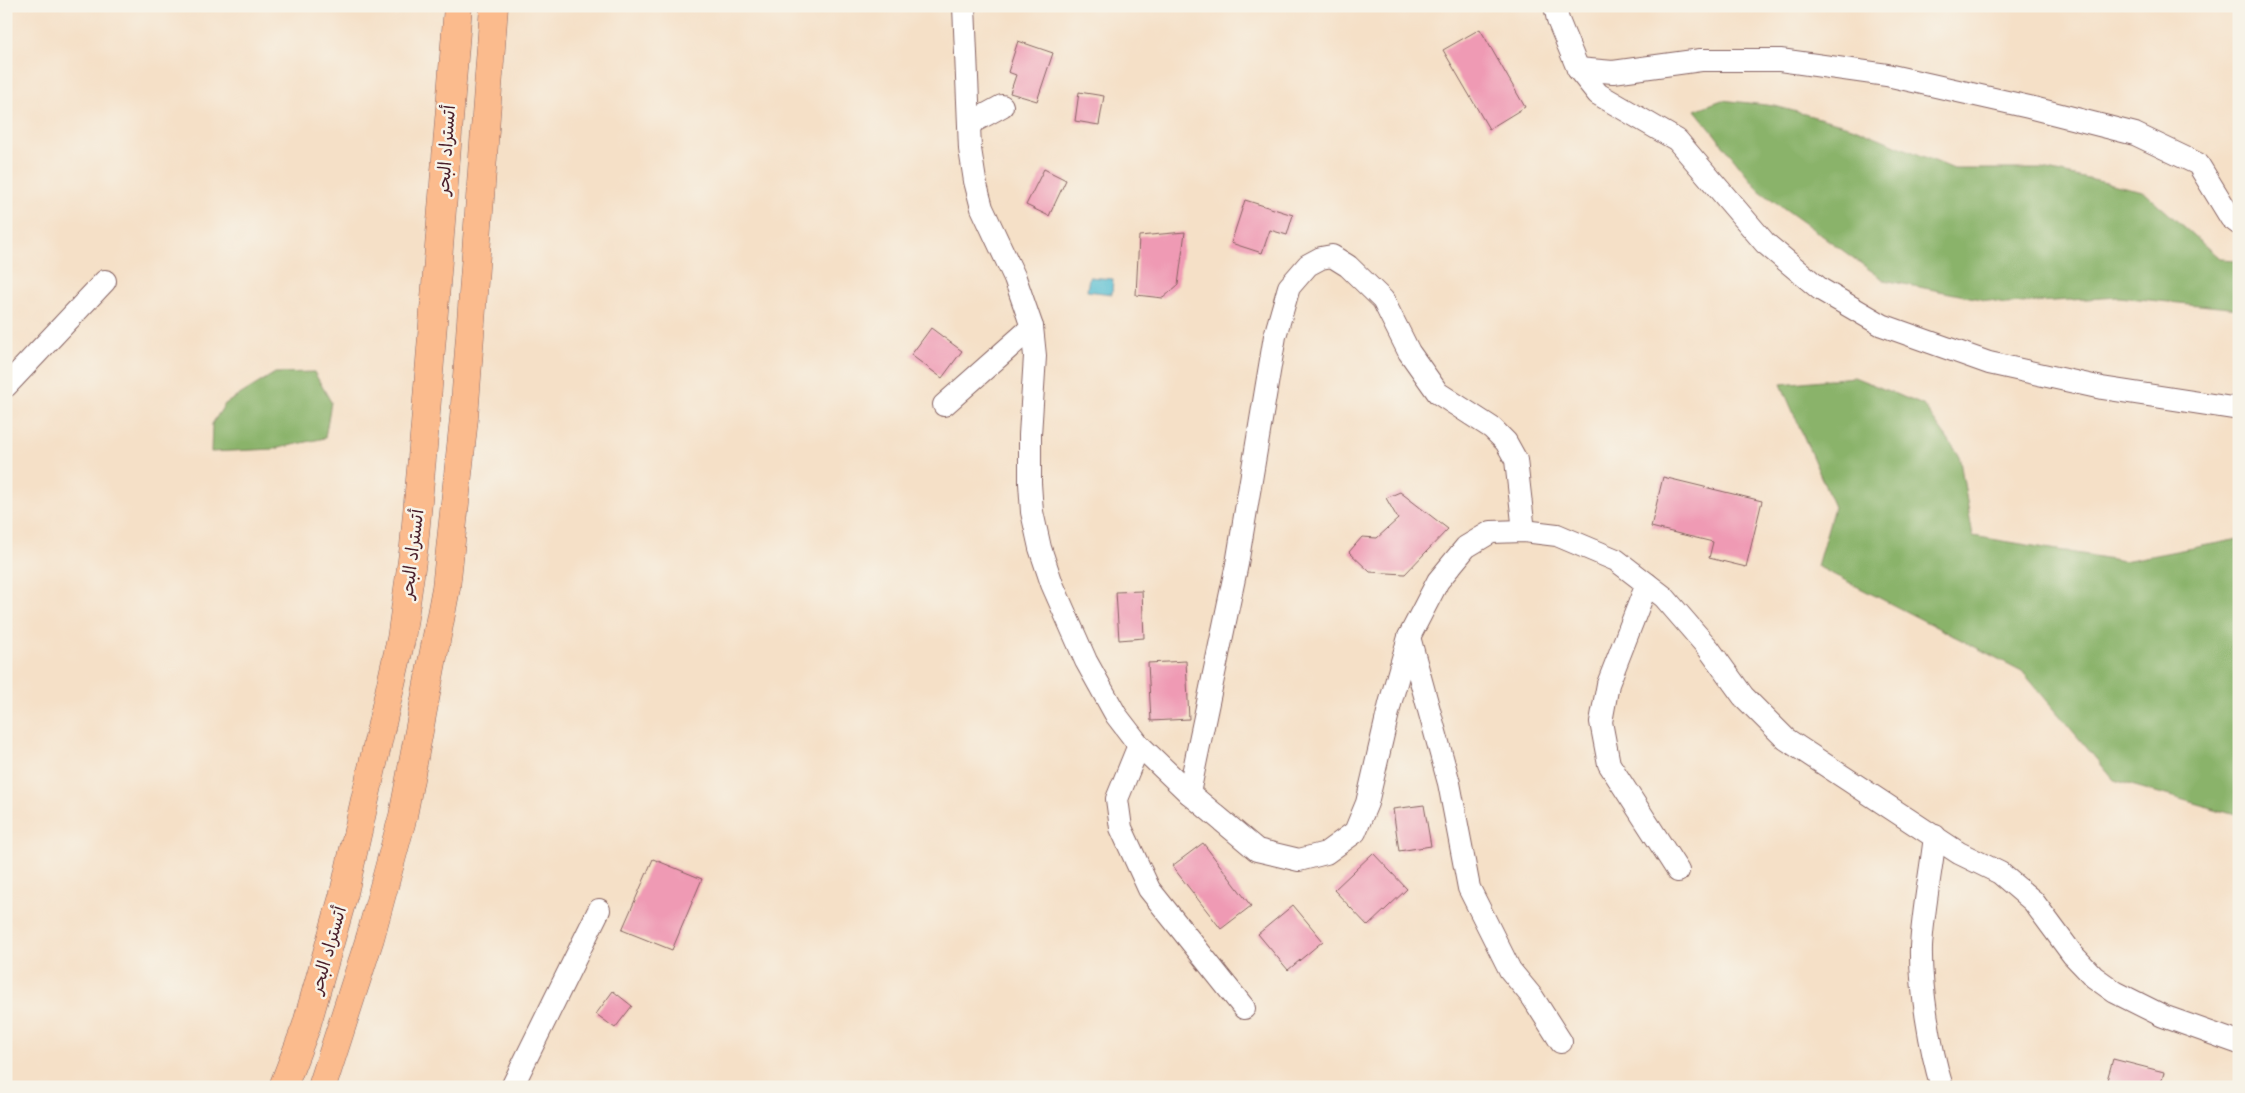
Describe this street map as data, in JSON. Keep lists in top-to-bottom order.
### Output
{
  "streets": {
    "highway": ["أتستراد البحر"]
  }
}
